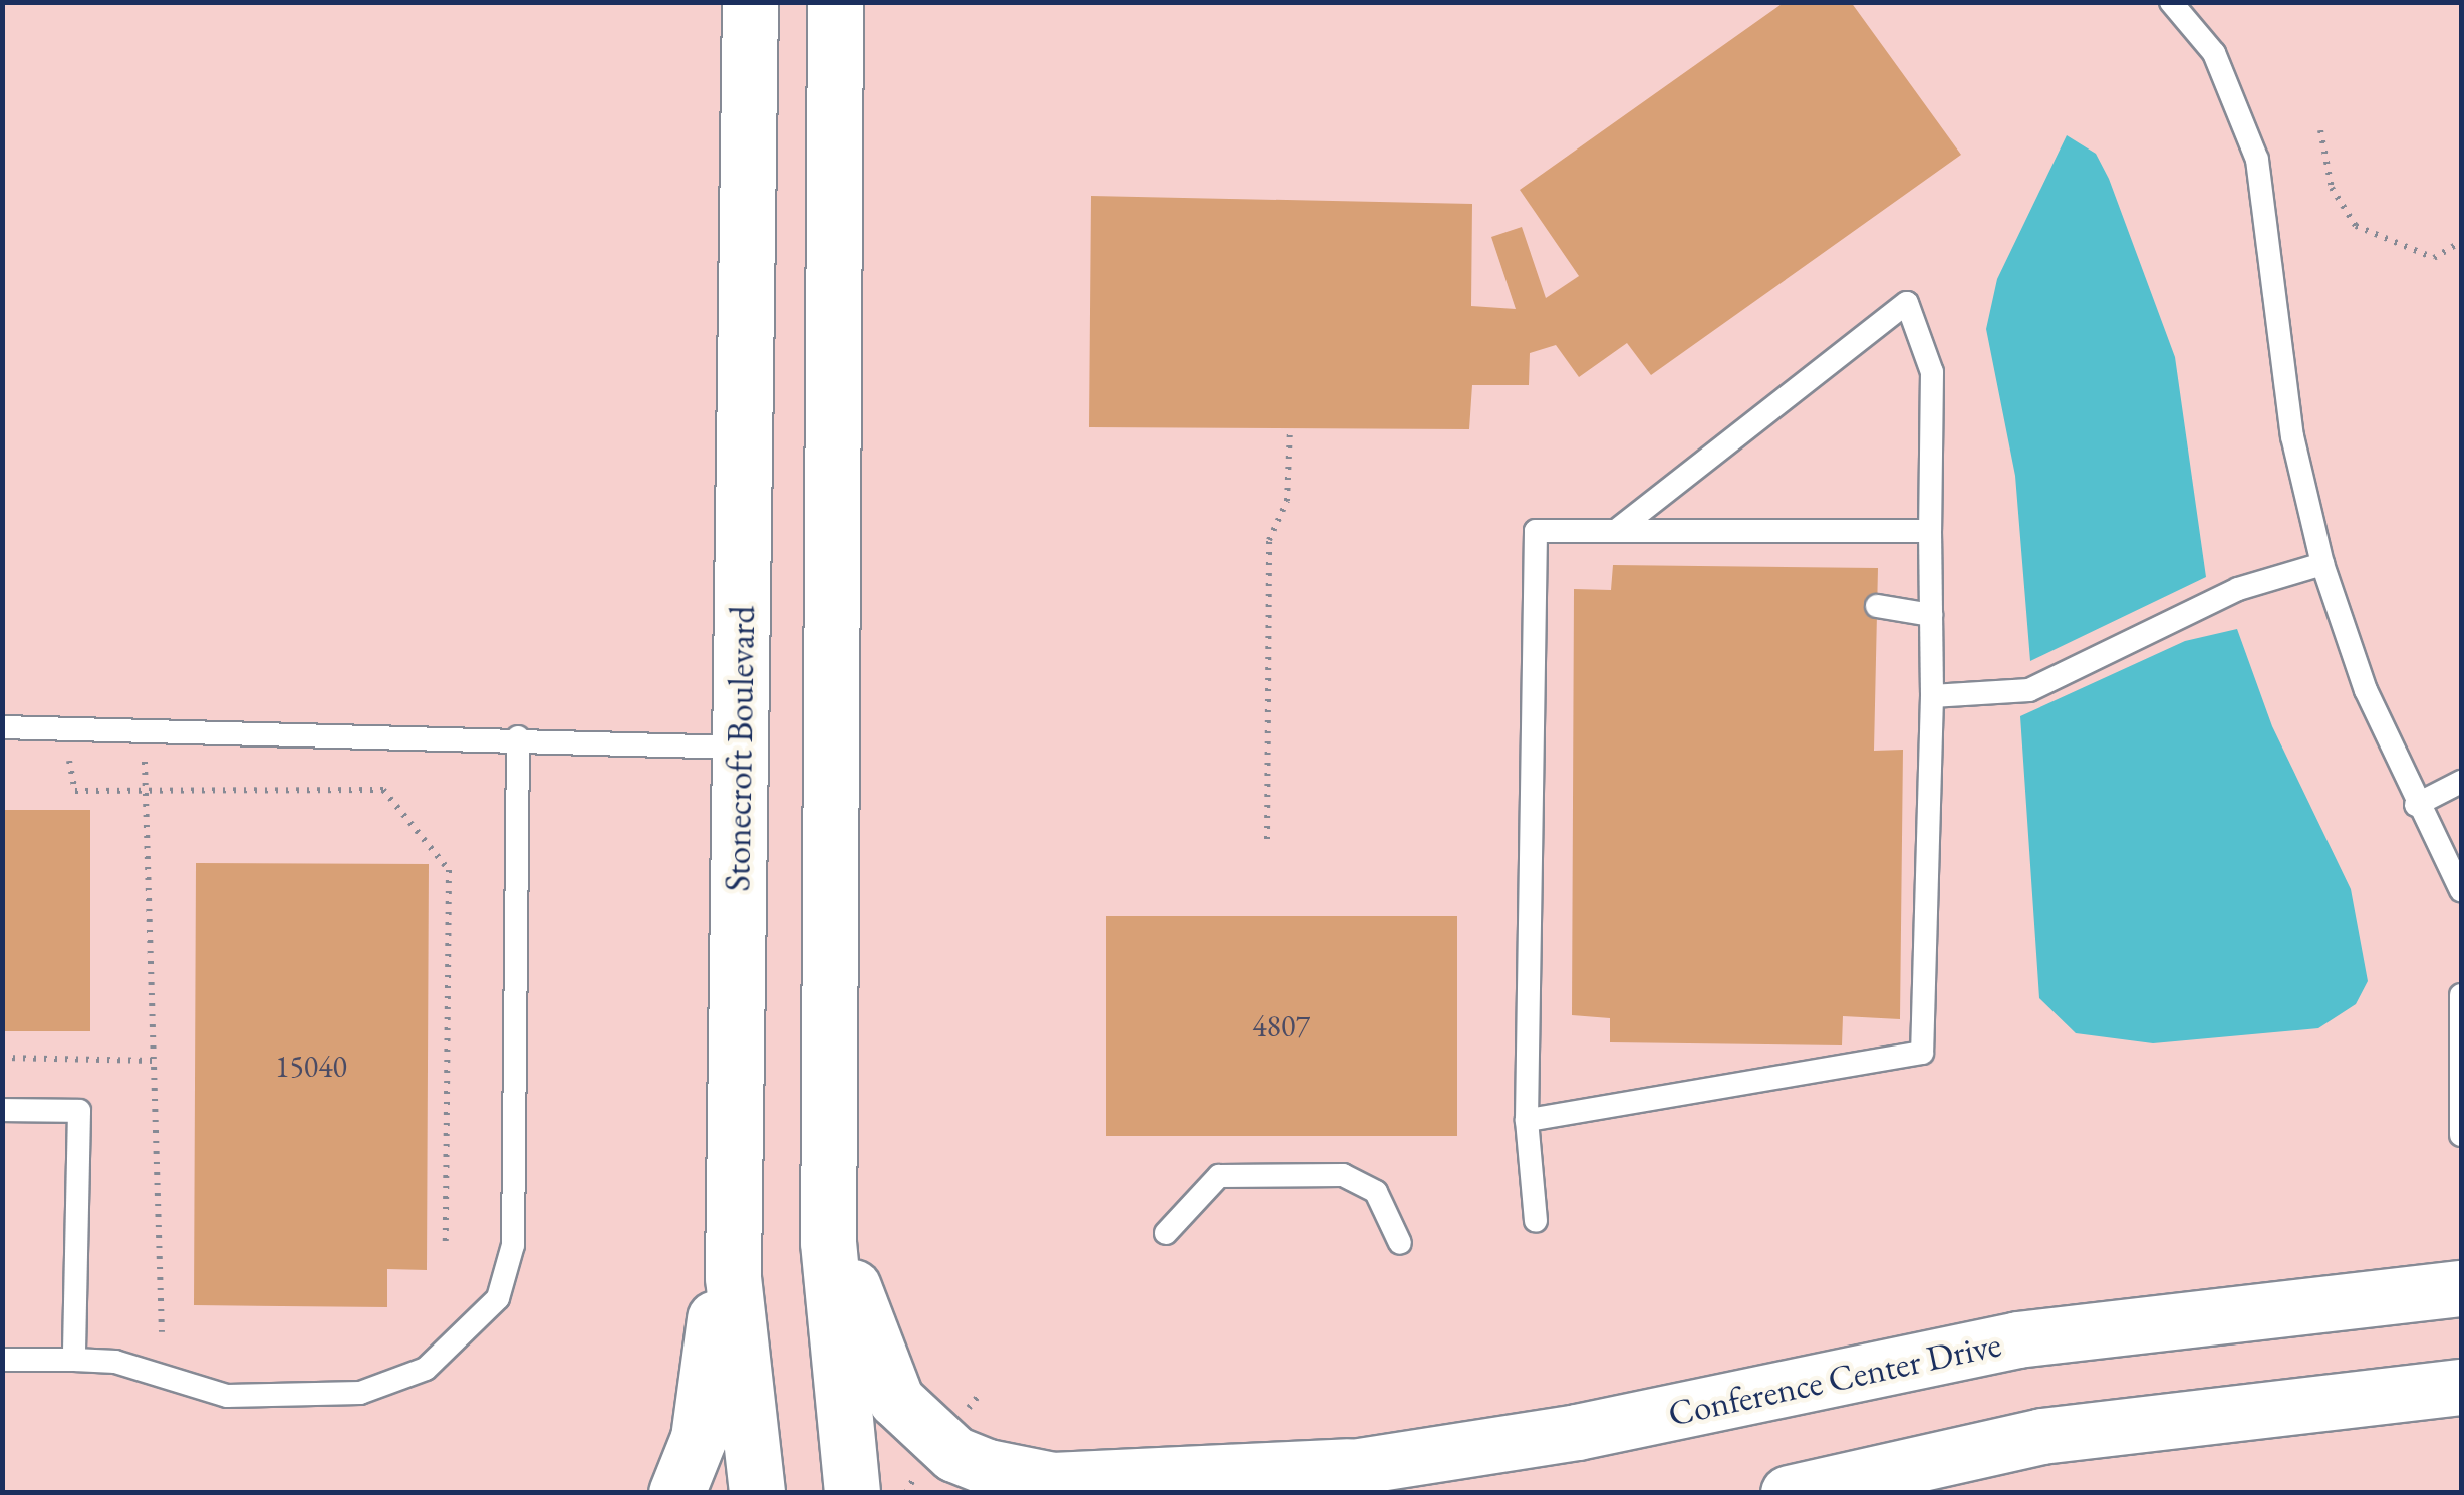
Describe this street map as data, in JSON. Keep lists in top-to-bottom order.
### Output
{
  "streets": {
    "main road": ["Stonecroft Boulevard", "Conference Center Drive"]
  },
  "house_numbers": ["4807", "15040"]
}
